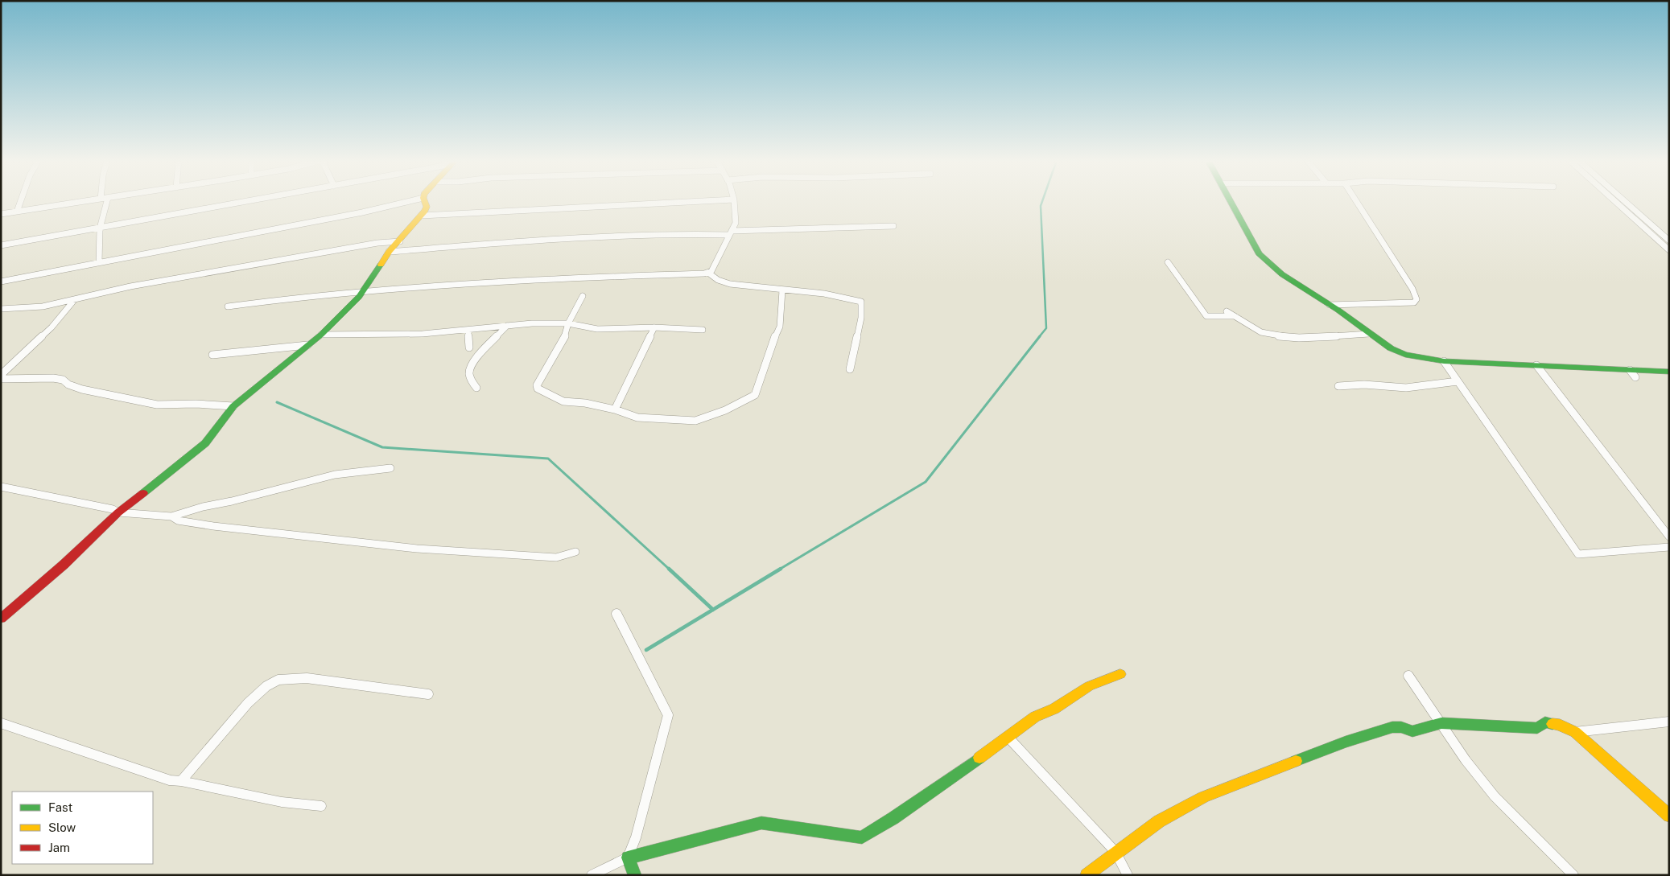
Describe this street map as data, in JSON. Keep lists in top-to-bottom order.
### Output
{
  "legend": ["Fast", "Slow", "Jam"]
}
